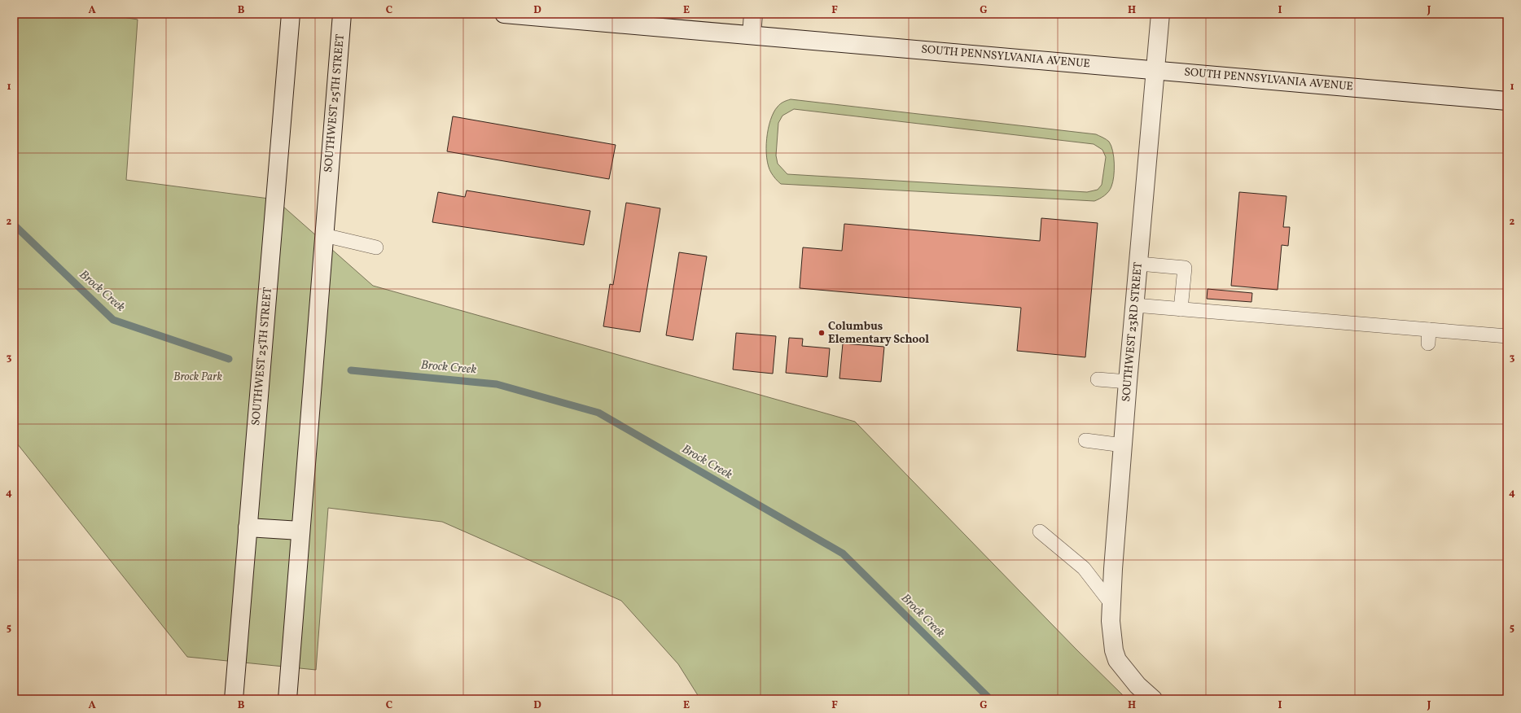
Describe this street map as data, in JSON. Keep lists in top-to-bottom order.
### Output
{
  "streets": {
    "street": ["SOUTH PENNSYLVANIA AVENUE", "SOUTHWEST 25TH STREET", "SOUTHWEST 23RD STREET"]
  },
  "crossings": [
    ["SOUTH PENNSYLVANIA AVENUE", "SOUTHWEST 23RD STREET"]
  ],
  "water": ["Brock Creek"],
  "parks": ["Brock Park"],
  "places": ["Columbus Elementary School"],
  "grid": {
    "columns": [
      "A",
      "B",
      "C",
      "D",
      "E",
      "F",
      "G",
      "H",
      "I",
      "J"
    ],
    "rows": [
      "1",
      "2",
      "3",
      "4",
      "5"
    ]
  }
}
